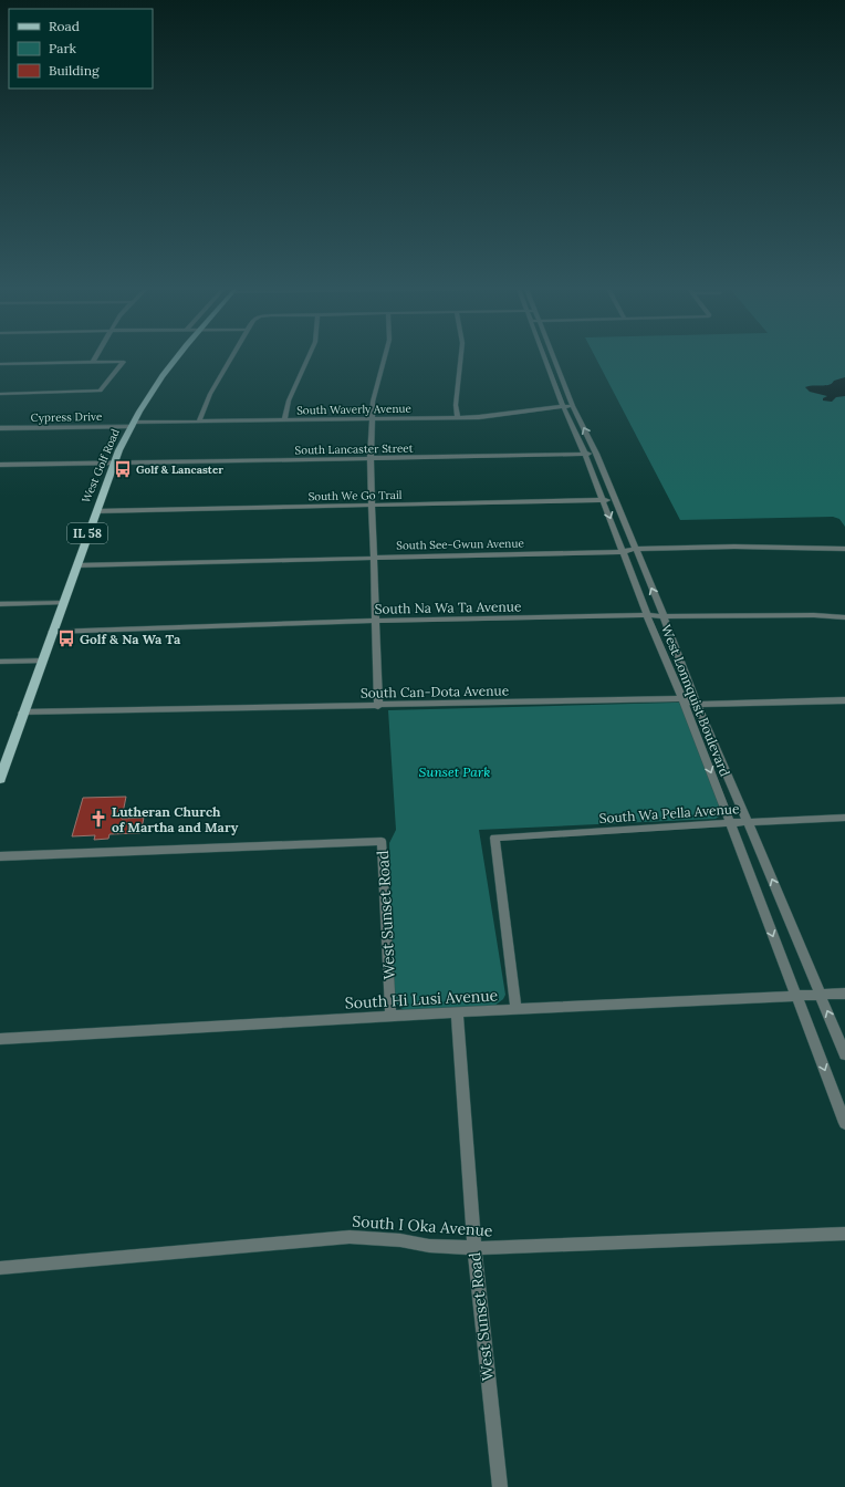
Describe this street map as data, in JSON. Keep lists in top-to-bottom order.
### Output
{
  "streets": {
    "main road": ["West Golf Road", "IL 58"],
    "street": [
      "South Waverly Avenue",
      "Cypress Drive",
      "South Lancaster Street",
      "South We Go Trail",
      "South See-Gwun Avenue",
      "South Na Wa Ta Avenue",
      "South Can-Dota Avenue",
      "West Lonnquist Boulevard",
      "South Wa Pella Avenue",
      "West Sunset Road",
      "South Hi Lusi Avenue",
      "South I Oka Avenue"
    ]
  },
  "crossings": [
    ["South Waverly Avenue", "Cypress Drive"],
    ["South Waverly Avenue", "West Golf Road"],
    ["South Waverly Avenue", "West Lonnquist Boulevard"],
    ["Cypress Drive", "West Golf Road"],
    ["South Lancaster Street", "West Golf Road"],
    ["South Lancaster Street", "West Lonnquist Boulevard"],
    ["West Golf Road", "South We Go Trail"],
    ["West Golf Road", "South See-Gwun Avenue"],
    ["West Golf Road", "South Na Wa Ta Avenue"],
    ["West Golf Road", "South Can-Dota Avenue"],
    ["South We Go Trail", "West Lonnquist Boulevard"],
    ["South See-Gwun Avenue", "West Lonnquist Boulevard"],
    ["South Na Wa Ta Avenue", "West Lonnquist Boulevard"],
    ["South Can-Dota Avenue", "West Lonnquist Boulevard"],
    ["West Lonnquist Boulevard", "South Wa Pella Avenue"],
    ["West Lonnquist Boulevard", "South Hi Lusi Avenue"],
    ["South Wa Pella Avenue", "South Hi Lusi Avenue"],
    ["West Sunset Road", "South Hi Lusi Avenue"],
    ["West Sunset Road", "South I Oka Avenue"]
  ],
  "parks": ["Sunset Park"],
  "places": {
    "bus stop": ["Golf & Lancaster", "Golf & Na Wa Ta"],
    "church": ["Lutheran Church of Martha and Mary"]
  },
  "legend": ["Road", "Park", "Building"]
}
